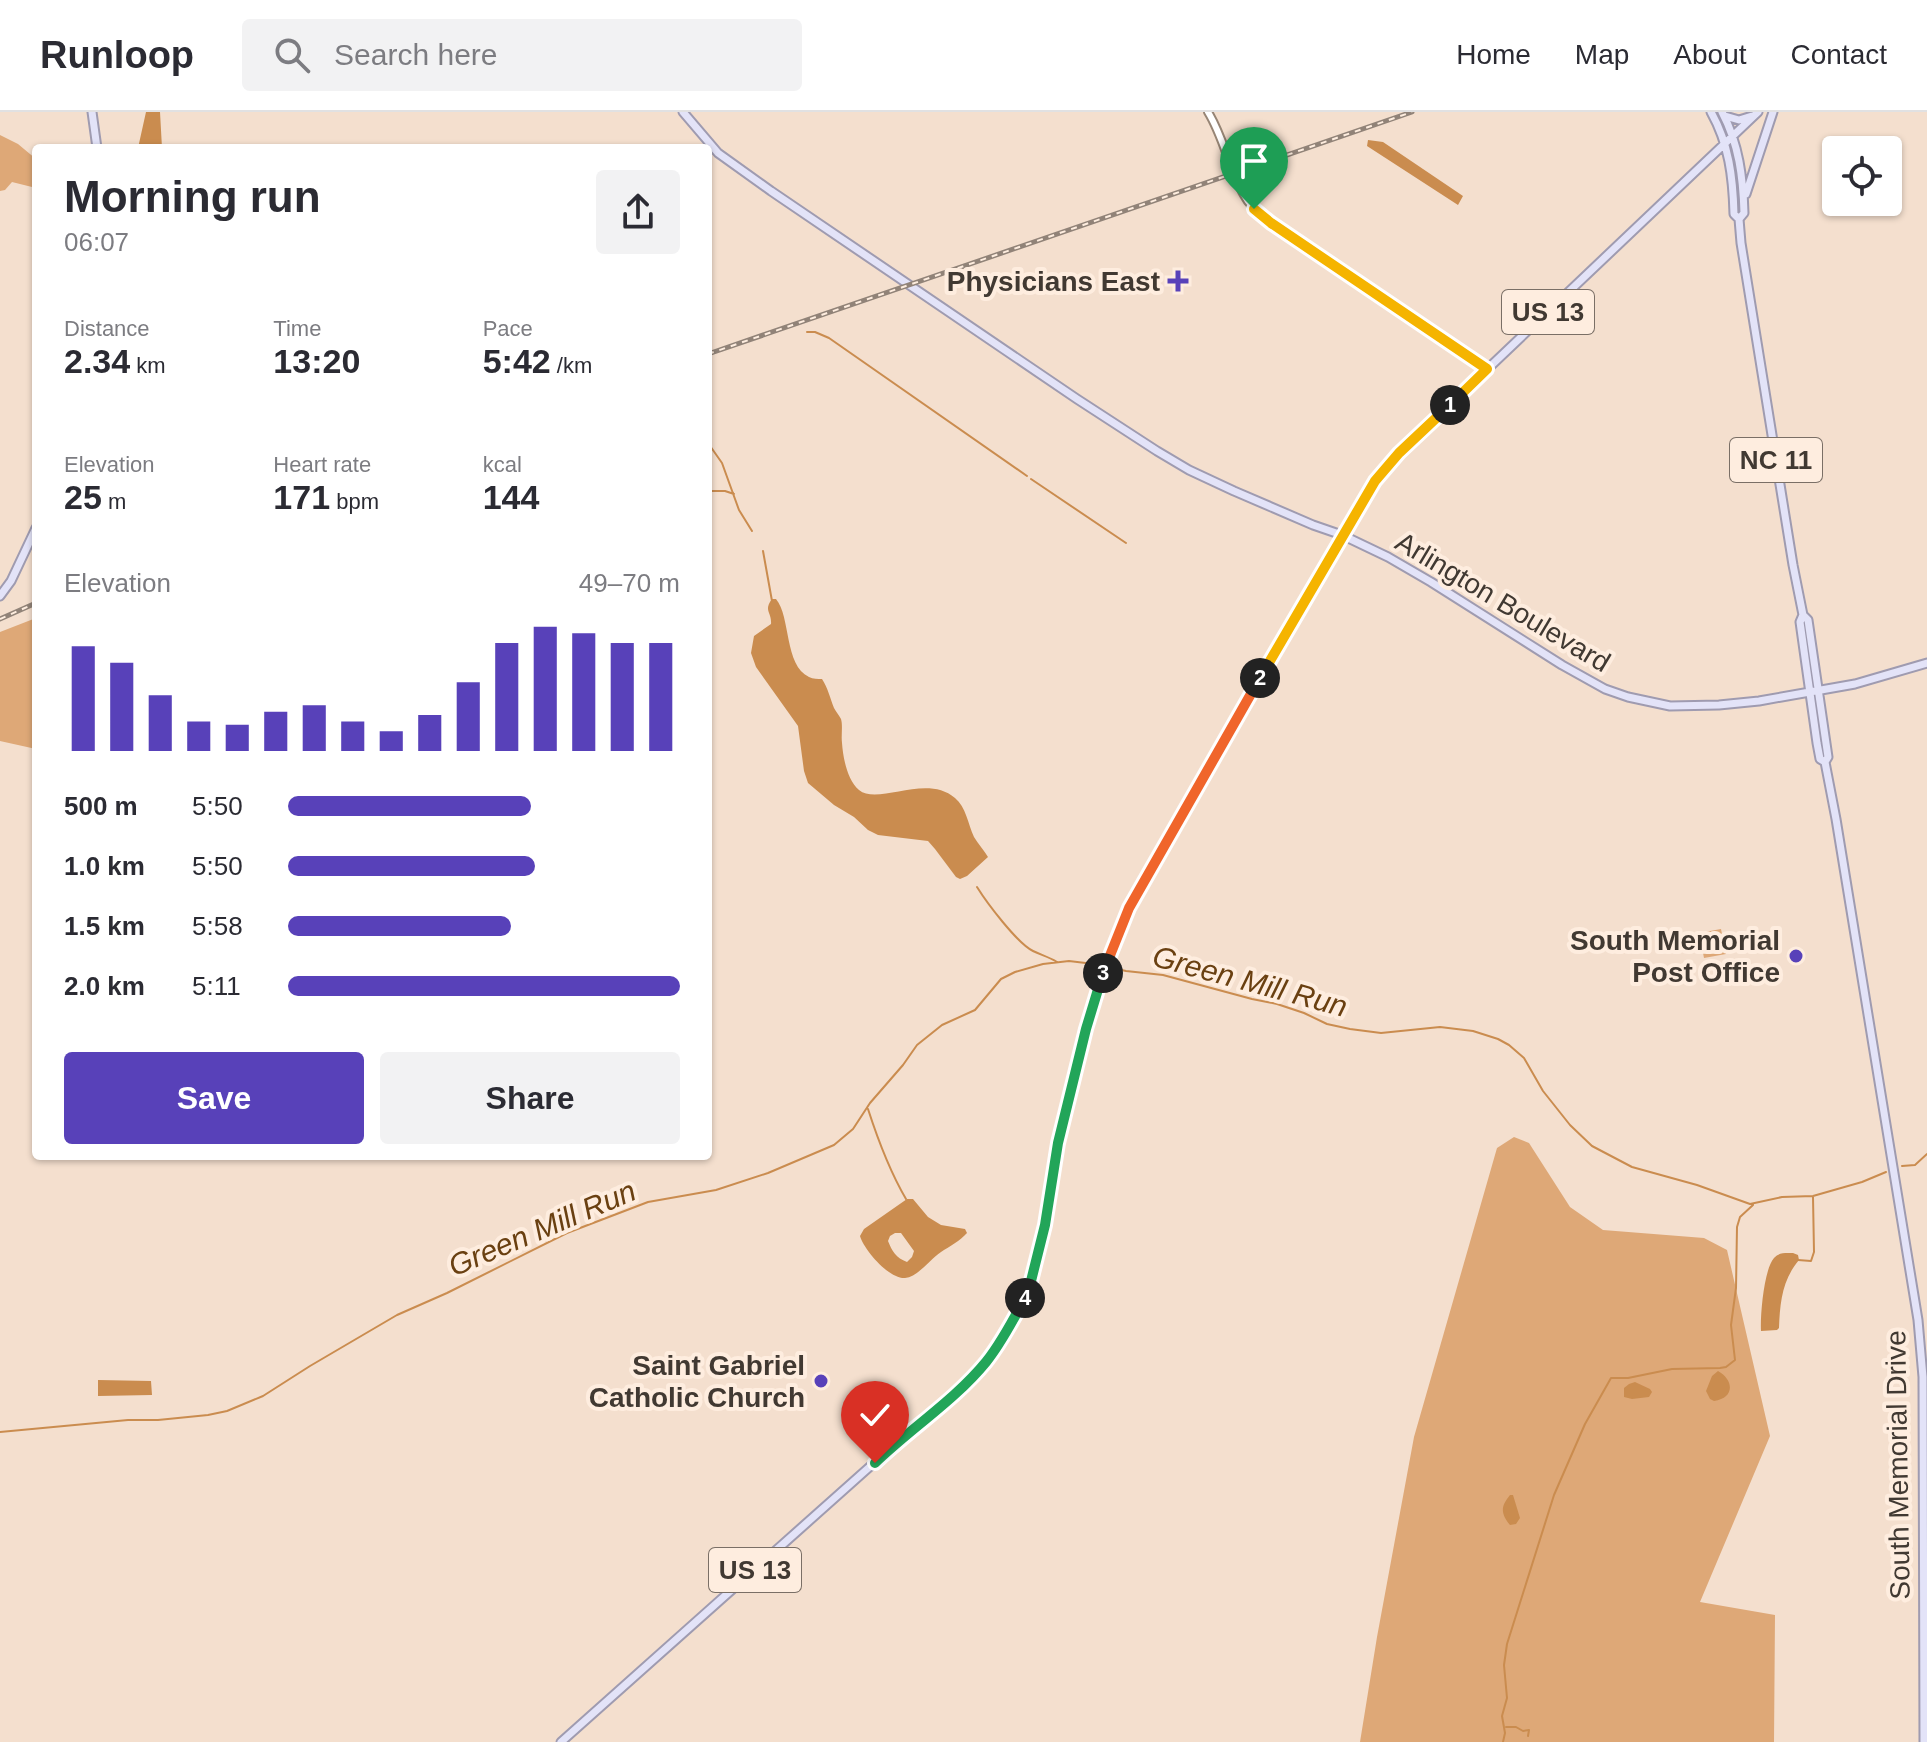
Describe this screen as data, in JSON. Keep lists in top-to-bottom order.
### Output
{
  "streets": {
    "main road": [
      "US 13",
      "NC 11",
      "Arlington Boulevard",
      "South Memorial Drive"
    ]
  },
  "crossings": [
    ["US 13", "Arlington Boulevard"],
    ["US 13", "South Memorial Drive"],
    ["Arlington Boulevard", "South Memorial Drive"]
  ],
  "water": ["Green Mill Run"],
  "places": {
    "health": ["Physicians East"],
    "other": ["South Memorial Post Office", "Saint Gabriel Catholic Church"]
  },
  "page": {
    "header": "Runloop",
    "search": "Search here",
    "nav": [
      "Home",
      "Map",
      "About",
      "Contact"
    ],
    "heading": ["Morning run", "06:07"],
    "stats": [
      ["Distance", "2.34 km"],
      ["Time", "13:20"],
      ["Pace", "5:42 /km"],
      ["Elevation", "25 m"],
      ["Heart rate", "171 bpm"],
      ["kcal", "144"]
    ],
    "pins": [
      "1",
      "2",
      "3",
      "4"
    ],
    "chart": ["Elevation", "49–70 m"],
    "list": [
      {
        "name": "500 m",
        "note": "5:50"
      },
      {
        "name": "1.0 km",
        "note": "5:50"
      },
      {
        "name": "1.5 km",
        "note": "5:58"
      },
      {
        "name": "2.0 km",
        "note": "5:11"
      }
    ],
    "buttons": ["Save", "Share"]
  }
}
